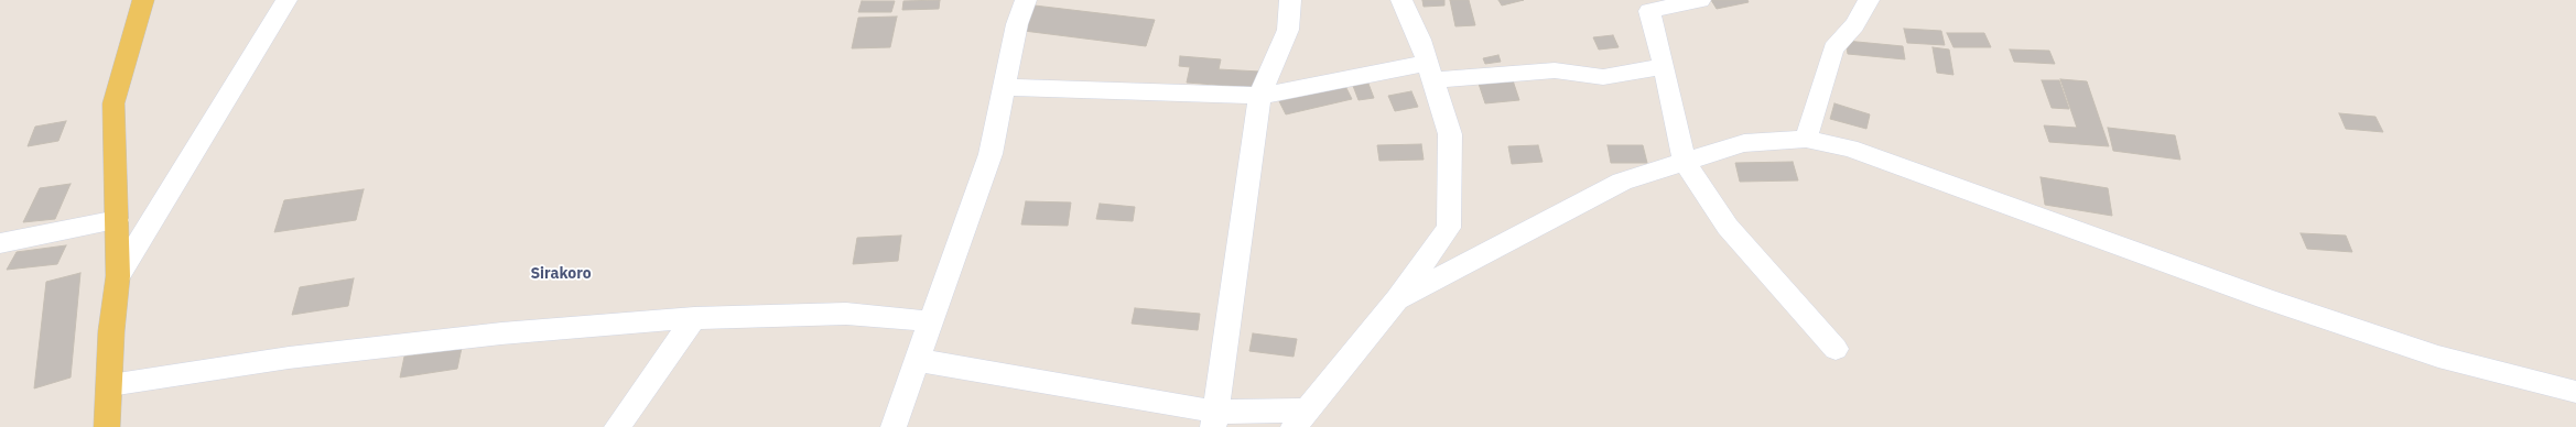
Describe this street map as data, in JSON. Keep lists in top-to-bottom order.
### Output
{
  "districts": ["Sirakoro"]
}
